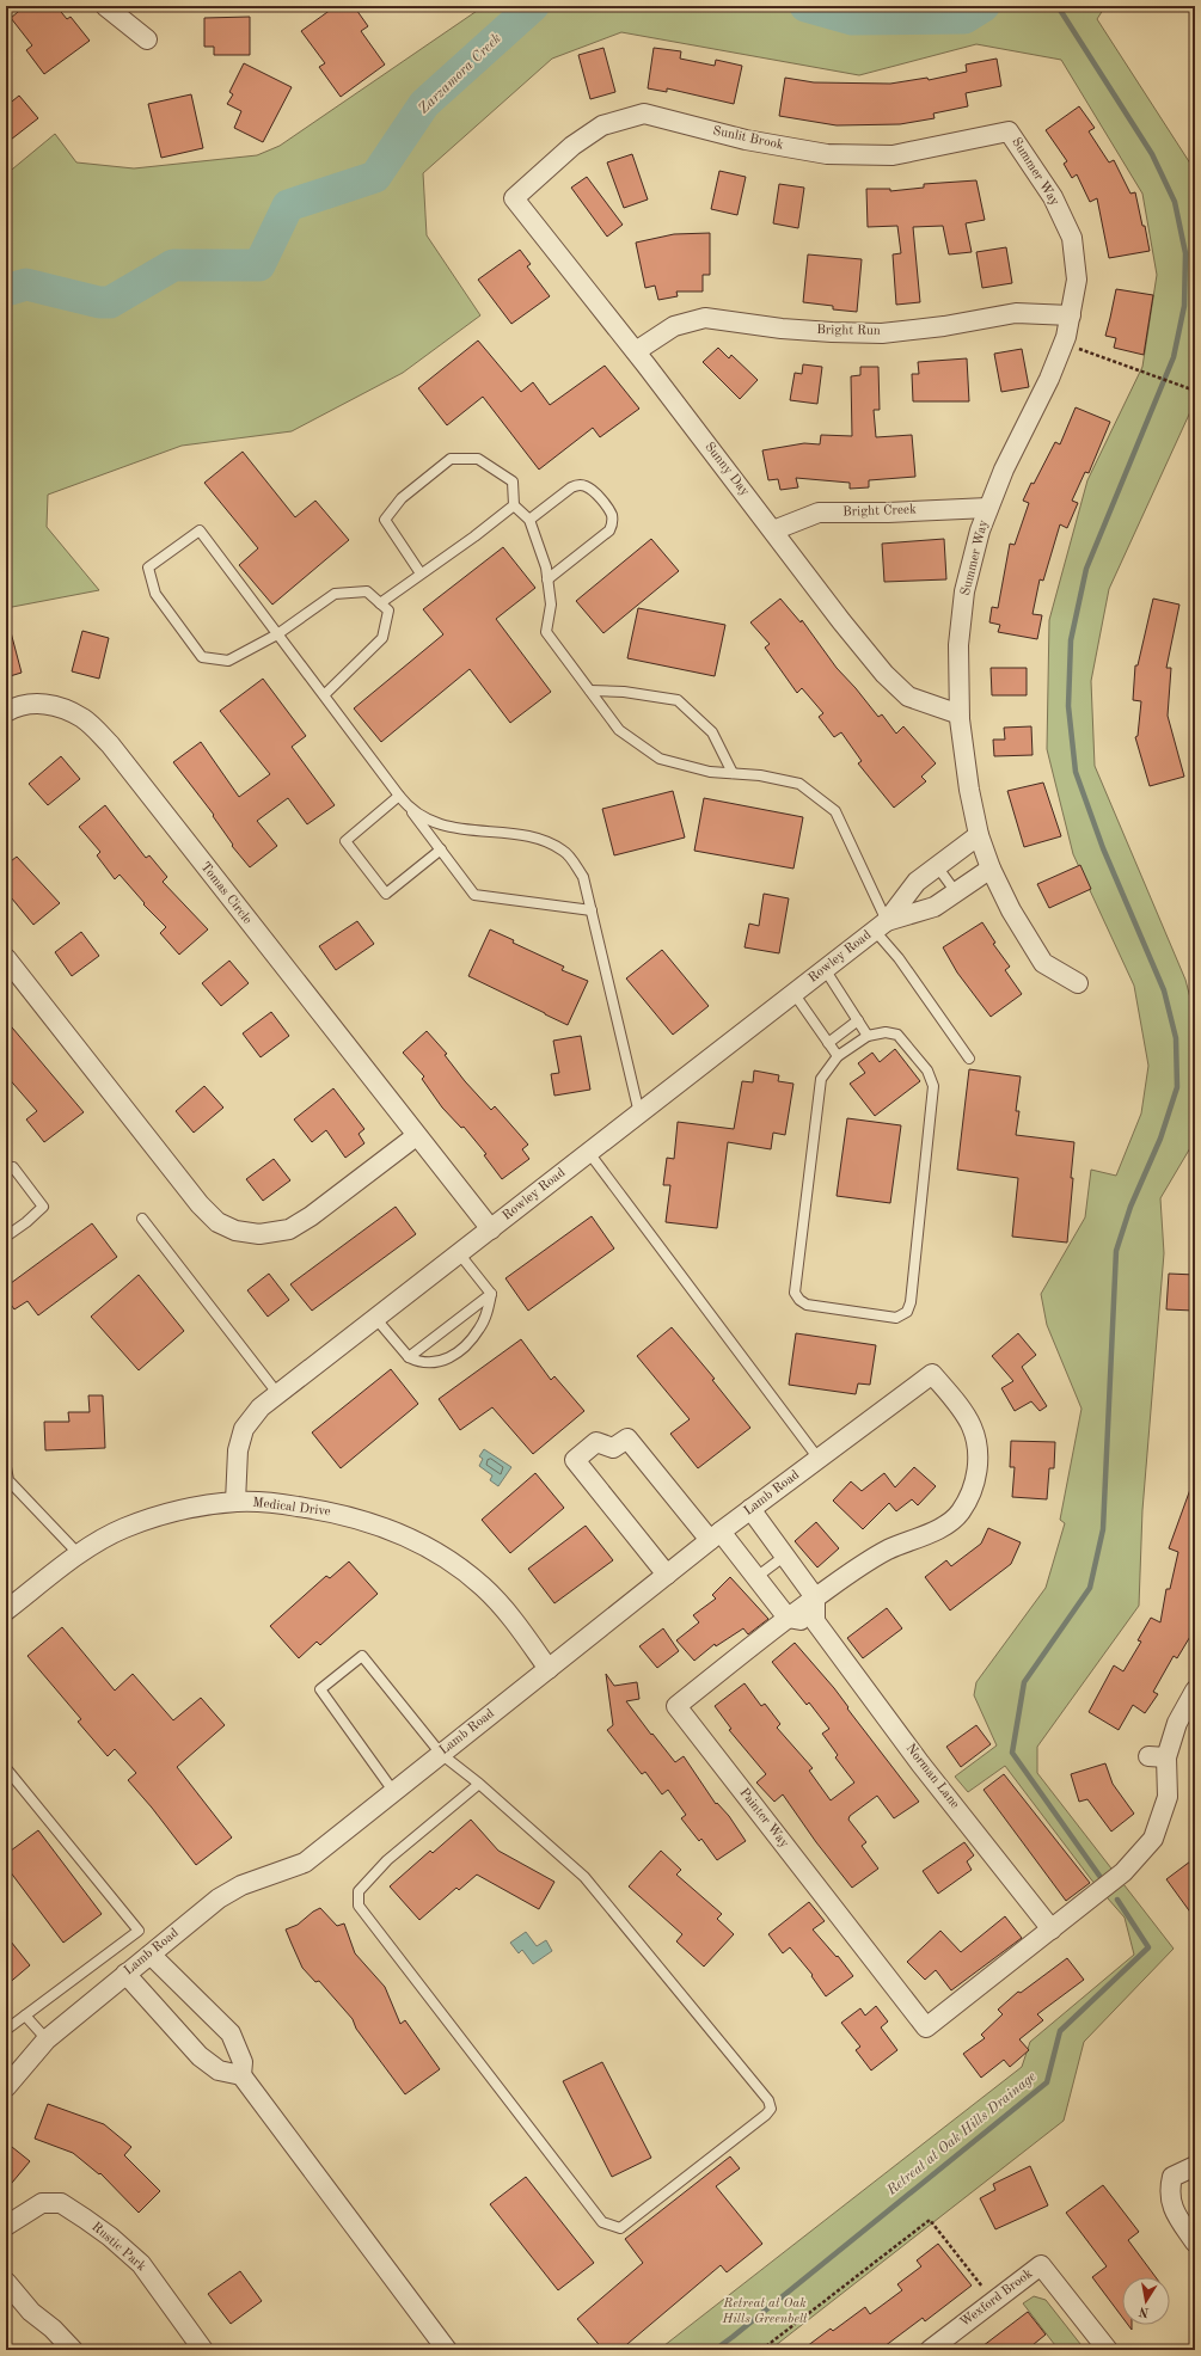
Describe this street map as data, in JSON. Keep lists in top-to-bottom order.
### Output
{
  "streets": {
    "street": [
      "Sunlit Brook",
      "Summer Way",
      "Bright Run",
      "Sunny Day",
      "Bright Creek",
      "Tomas Circle",
      "Rowley Road",
      "Lamb Road",
      "Medical Drive",
      "Norman Lane",
      "Painter Way",
      "Rustic Park",
      "Wexford Brook"
    ]
  },
  "crossings": [
    ["Sunlit Brook", "Summer Way"],
    ["Sunlit Brook", "Sunny Day"],
    ["Summer Way", "Bright Run"],
    ["Summer Way", "Sunny Day"],
    ["Summer Way", "Bright Creek"],
    ["Summer Way", "Rowley Road"],
    ["Bright Run", "Sunny Day"],
    ["Sunny Day", "Bright Creek"],
    ["Tomas Circle", "Rowley Road"],
    ["Rowley Road", "Medical Drive"],
    ["Lamb Road", "Medical Drive"],
    ["Lamb Road", "Painter Way"],
    ["Norman Lane", "Painter Way"]
  ],
  "water": ["Zarzamora Creek", "Retreat at Oak Hills Drainage"],
  "parks": ["Retreat at Oak Hills Greenbelt"],
  "north": "bottom"
}
